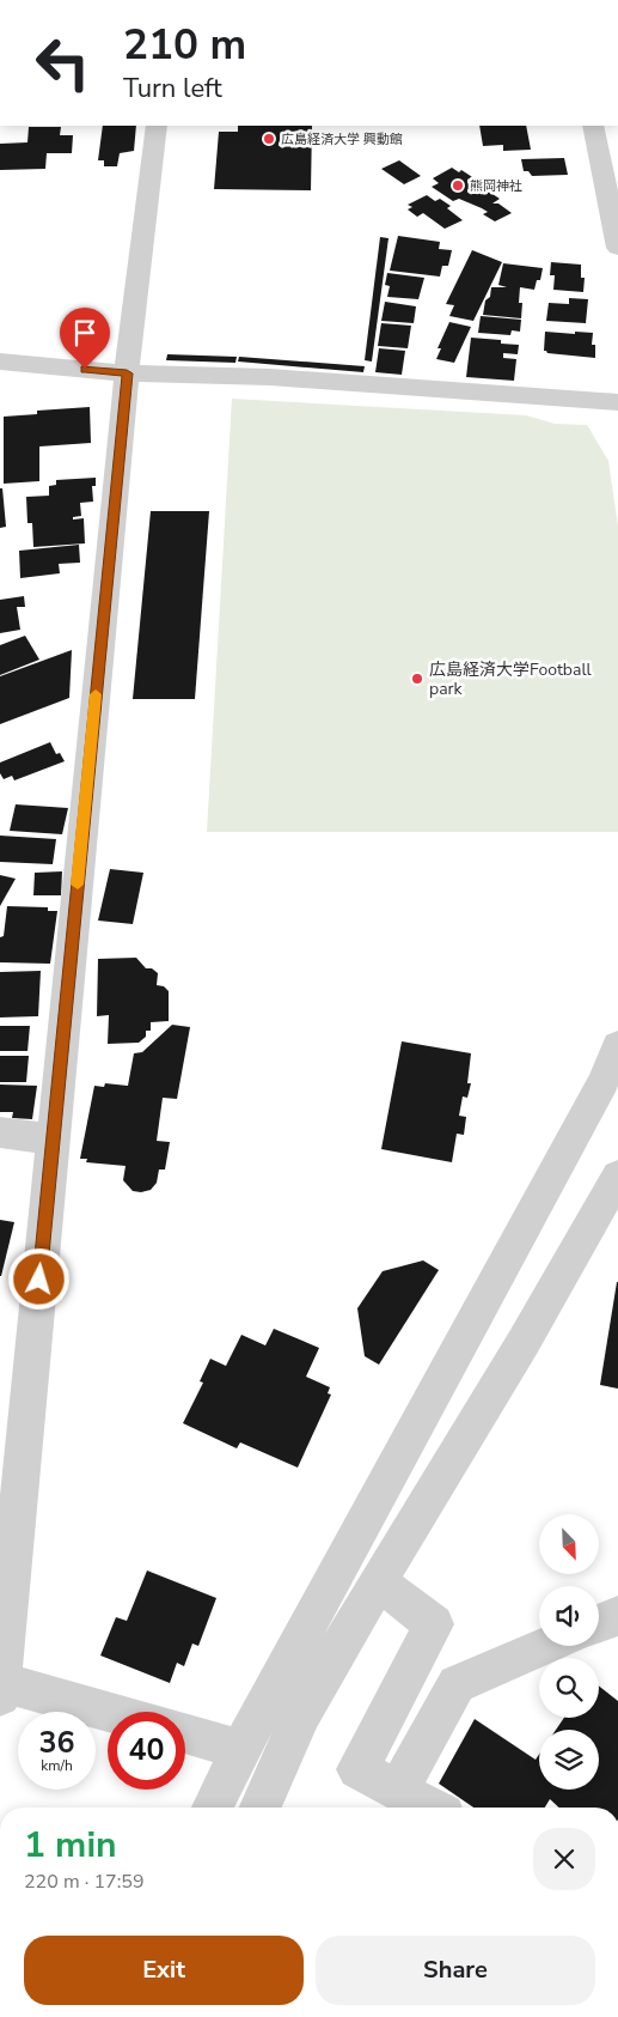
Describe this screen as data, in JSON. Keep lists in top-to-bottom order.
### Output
{
  "places": ["広島経済大学 興動館", "熊岡神社", "広島経済大学Football park"],
  "north": "bottom right",
  "page": {
    "turn": ["210 m", "Turn left"],
    "speed": "36 km/h",
    "limit": "40",
    "heading": ["1 min", "220 m · 17:59"],
    "buttons": ["Exit", "Share"]
  }
}
